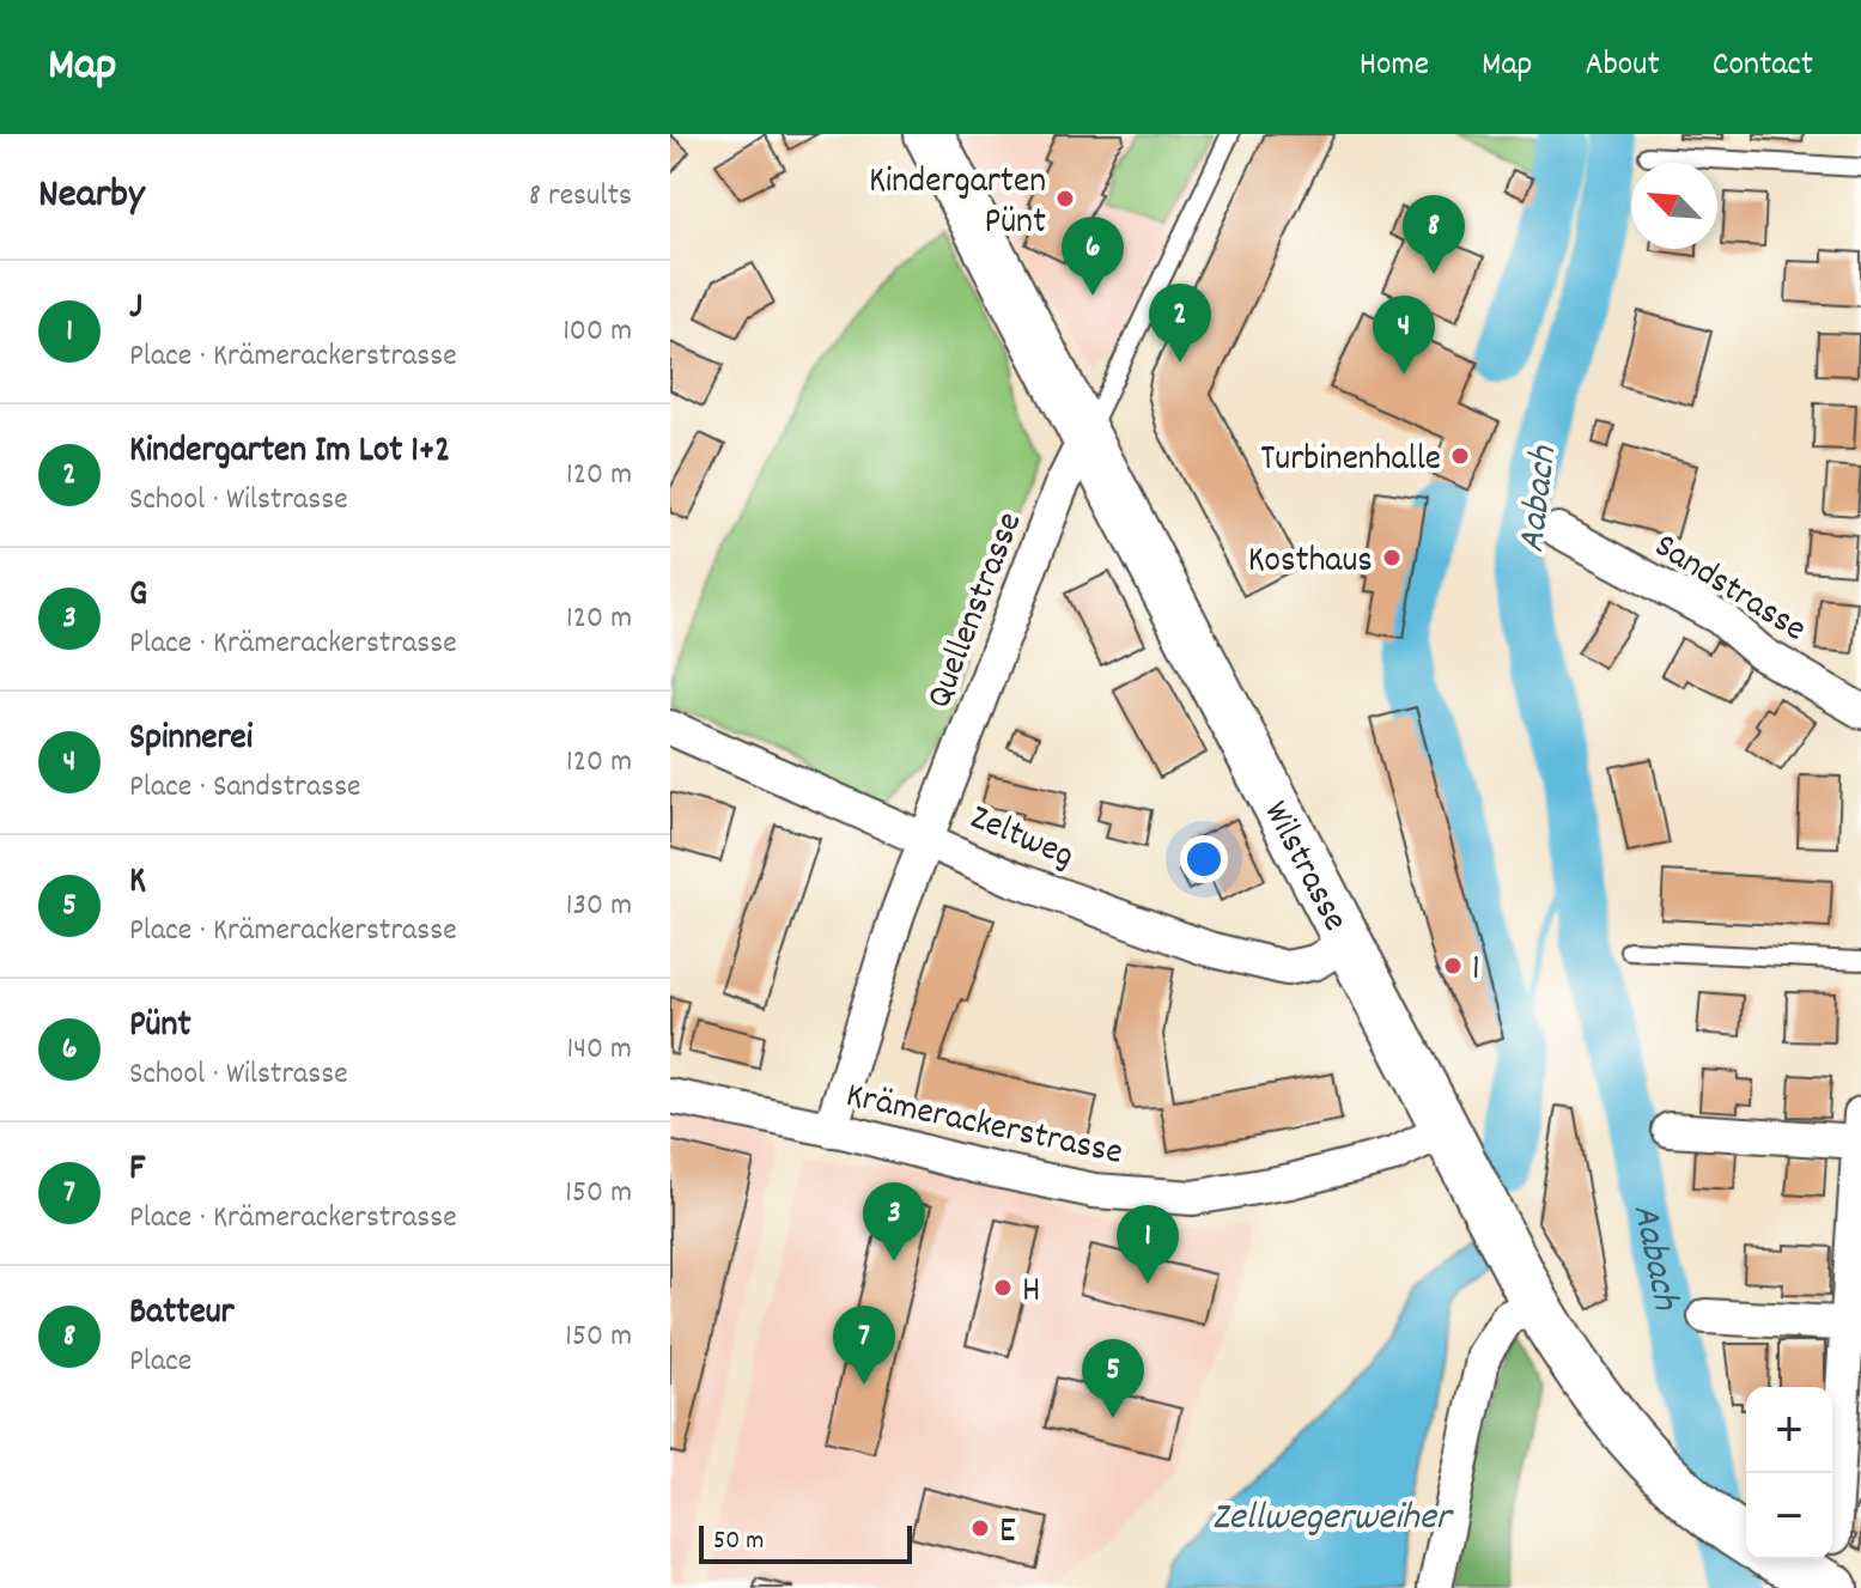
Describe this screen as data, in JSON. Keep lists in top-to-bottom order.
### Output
{
  "streets": {
    "street": [
      "Sandstrasse",
      "Quellenstrasse",
      "Zeltweg",
      "Wilstrasse",
      "Krämerackerstrasse"
    ]
  },
  "crossings": [
    ["Quellenstrasse", "Zeltweg"],
    ["Quellenstrasse", "Wilstrasse"],
    ["Quellenstrasse", "Krämerackerstrasse"],
    ["Zeltweg", "Wilstrasse"],
    ["Wilstrasse", "Krämerackerstrasse"]
  ],
  "water": ["Aabach", "Zellwegerweiher"],
  "places": [
    "Kindergarten Pünt",
    "Turbinenhalle",
    "Kosthaus",
    "1",
    "H",
    "E"
  ],
  "scale_bar": "50 m",
  "north": "top left",
  "page": {
    "header": "Map",
    "nav": [
      "Home",
      "Map",
      "About",
      "Contact"
    ],
    "heading": ["Nearby", "8 results"],
    "pins": [
      "8",
      "6",
      "2",
      "4",
      "3",
      "1",
      "7",
      "5"
    ],
    "list": [
      {
        "mark": "1",
        "name": "J",
        "note": "Place · Krämerackerstrasse",
        "value": "100 m"
      },
      {
        "mark": "2",
        "name": "Kindergarten Im Lot 1+2",
        "note": "School · Wilstrasse",
        "value": "120 m"
      },
      {
        "mark": "3",
        "name": "G",
        "note": "Place · Krämerackerstrasse",
        "value": "120 m"
      },
      {
        "mark": "4",
        "name": "Spinnerei",
        "note": "Place · Sandstrasse",
        "value": "120 m"
      },
      {
        "mark": "5",
        "name": "K",
        "note": "Place · Krämerackerstrasse",
        "value": "130 m"
      },
      {
        "mark": "6",
        "name": "Pünt",
        "note": "School · Wilstrasse",
        "value": "140 m"
      },
      {
        "mark": "7",
        "name": "F",
        "note": "Place · Krämerackerstrasse",
        "value": "150 m"
      },
      {
        "mark": "8",
        "name": "Batteur",
        "note": "Place",
        "value": "150 m"
      }
    ],
    "map_buttons": ["+", "−"],
    "scale": "50 m"
  }
}
